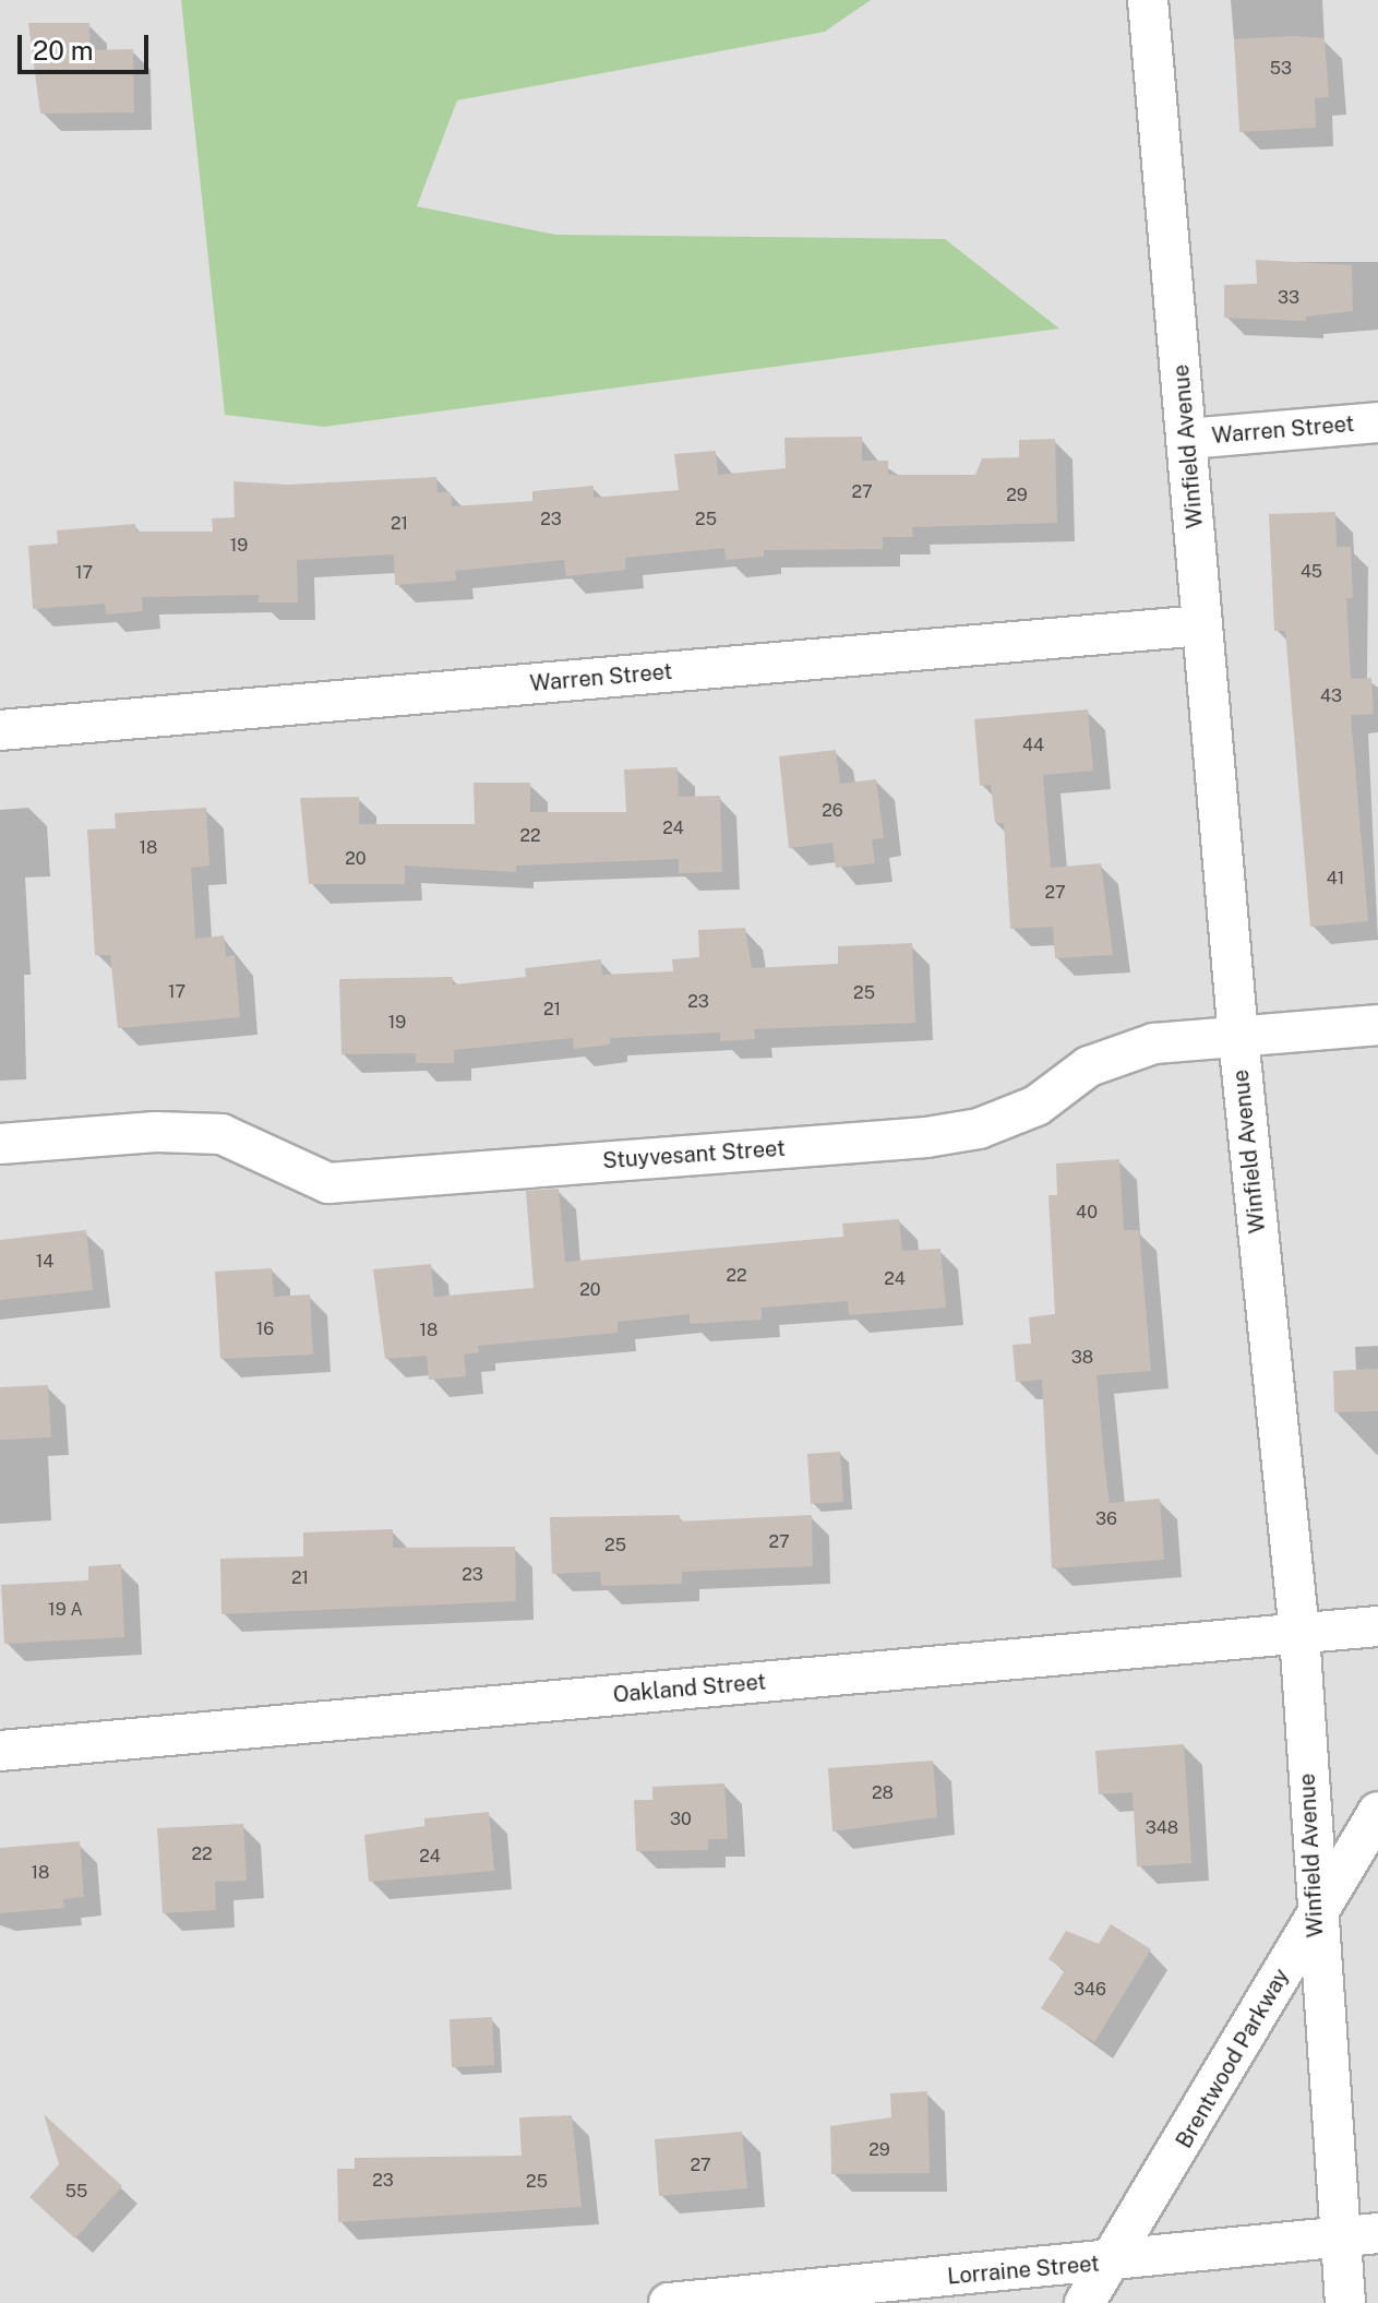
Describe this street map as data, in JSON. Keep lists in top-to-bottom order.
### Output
{
  "streets": {
    "street": [
      "Warren Street",
      "Winfield Avenue",
      "Stuyvesant Street",
      "Oakland Street",
      "Brentwood Parkway",
      "Lorraine Street"
    ]
  },
  "crossings": [
    ["Warren Street", "Winfield Avenue"],
    ["Winfield Avenue", "Stuyvesant Street"],
    ["Winfield Avenue", "Oakland Street"],
    ["Winfield Avenue", "Brentwood Parkway"],
    ["Winfield Avenue", "Lorraine Street"],
    ["Brentwood Parkway", "Lorraine Street"]
  ],
  "house_numbers": [
    "53",
    "33",
    "27",
    "29",
    "23",
    "25",
    "21",
    "19",
    "45",
    "17",
    "43",
    "44",
    "26",
    "24",
    "22",
    "18",
    "20",
    "41",
    "27",
    "17",
    "25",
    "23",
    "21",
    "19",
    "40",
    "14",
    "22",
    "24",
    "20",
    "16",
    "18",
    "38",
    "36",
    "27",
    "25",
    "23",
    "21",
    "19 A",
    "28",
    "30",
    "348",
    "22",
    "24",
    "18",
    "346",
    "29",
    "27",
    "23",
    "25",
    "55"
  ],
  "scale_bar": "20 m"
}
